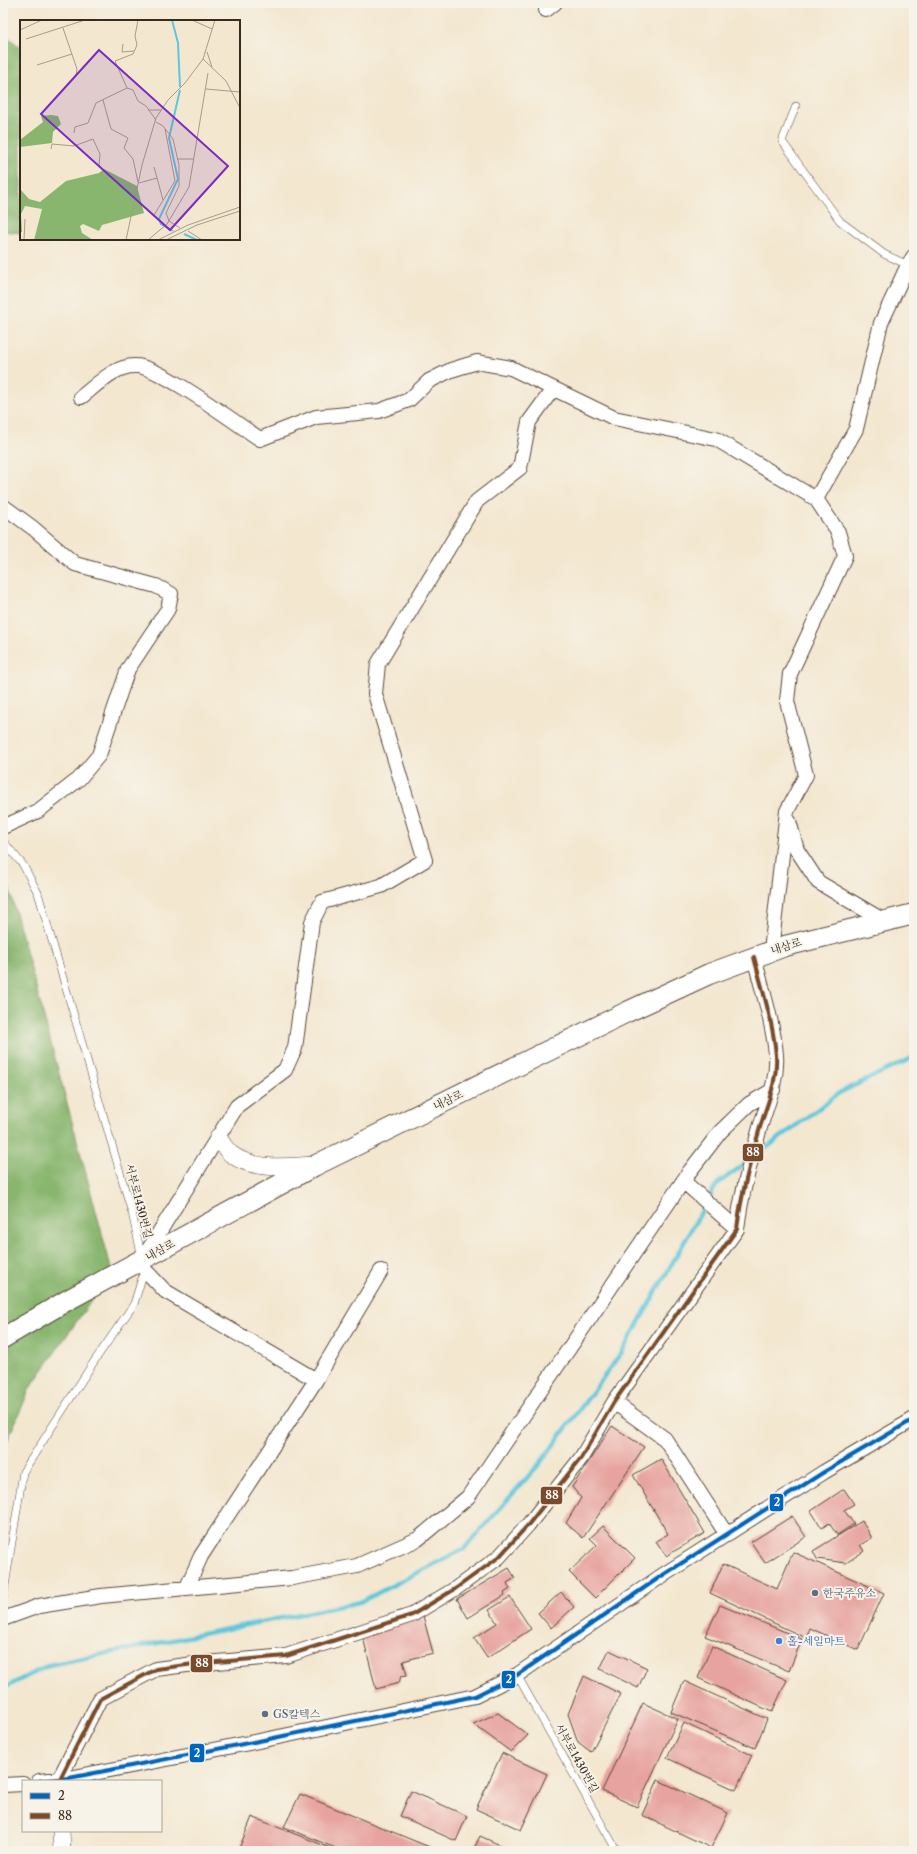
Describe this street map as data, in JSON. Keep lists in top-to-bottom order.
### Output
{
  "streets": {
    "main road": ["내삼로"],
    "lane": ["서부로1430번길"]
  },
  "crossings": [
    ["내삼로", "서부로1430번길"]
  ],
  "places": ["한국주유소", "홀-세일마트", "GS칼텍스"],
  "lines": ["transit line 88", "transit line 2"],
  "legend": ["2", "88"]
}
